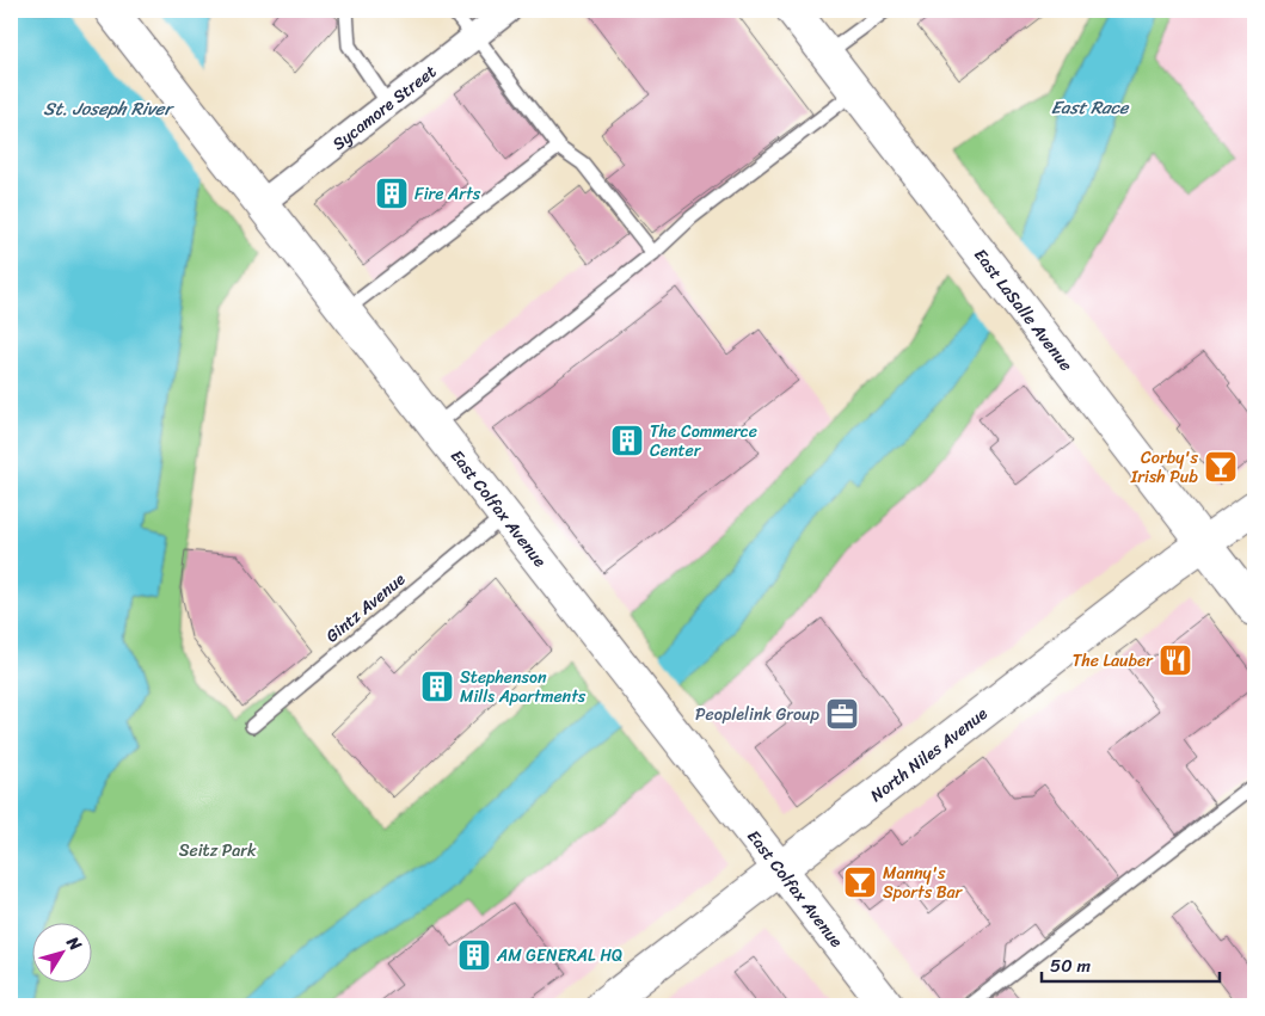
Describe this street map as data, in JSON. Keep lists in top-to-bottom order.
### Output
{
  "streets": {
    "street": [
      "Sycamore Street",
      "East LaSalle Avenue",
      "East Colfax Avenue",
      "North Niles Avenue"
    ],
    "lane": ["Gintz Avenue"]
  },
  "crossings": [
    ["Sycamore Street", "East Colfax Avenue"],
    ["East LaSalle Avenue", "North Niles Avenue"],
    ["East Colfax Avenue", "Gintz Avenue"],
    ["East Colfax Avenue", "North Niles Avenue"]
  ],
  "water": ["East Race", "St. Joseph River"],
  "parks": ["Seitz Park"],
  "places": {
    "building": [
      "Fire Arts",
      "The Commerce Center",
      "Stephenson Mills Apartments",
      "AM GENERAL HQ"
    ],
    "bar": ["Corby's Irish Pub", "Manny's Sports Bar"],
    "restaurant": ["The Lauber"],
    "office": ["Peoplelink Group"]
  },
  "scale_bar": "50 m",
  "north": "top right"
}
